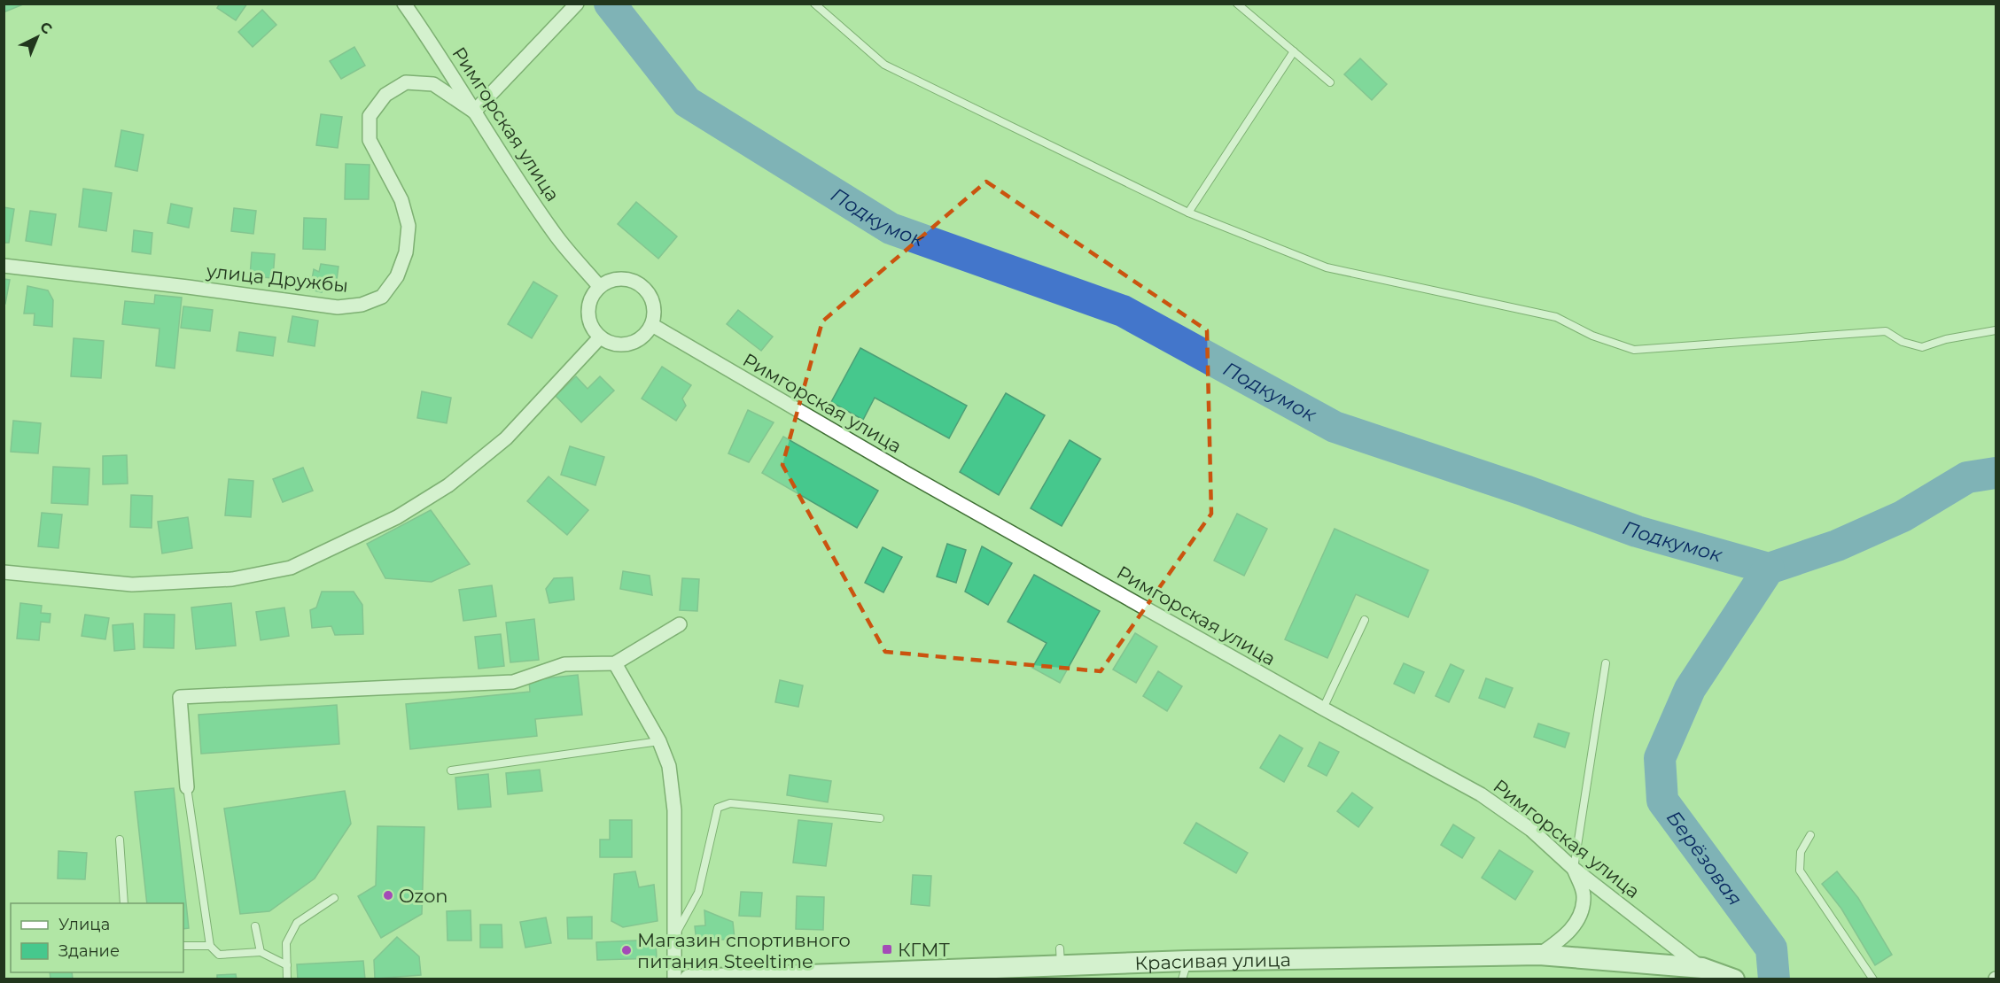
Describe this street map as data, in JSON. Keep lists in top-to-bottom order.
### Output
{
  "streets": {
    "main road": ["Красивая улица"],
    "street": ["Римгорская улица", "улица Дружбы"]
  },
  "crossings": [
    ["Римгорская улица", "улица Дружбы"],
    ["Римгорская улица", "Красивая улица"]
  ],
  "water": ["Подкумок", "Берёзовая"],
  "places": {
    "other": ["Ozon", "Магазин спортивного питания Steeltime"],
    "transit": ["КГМТ"]
  },
  "legend": ["Улица", "Здание"],
  "north": "top right"
}
